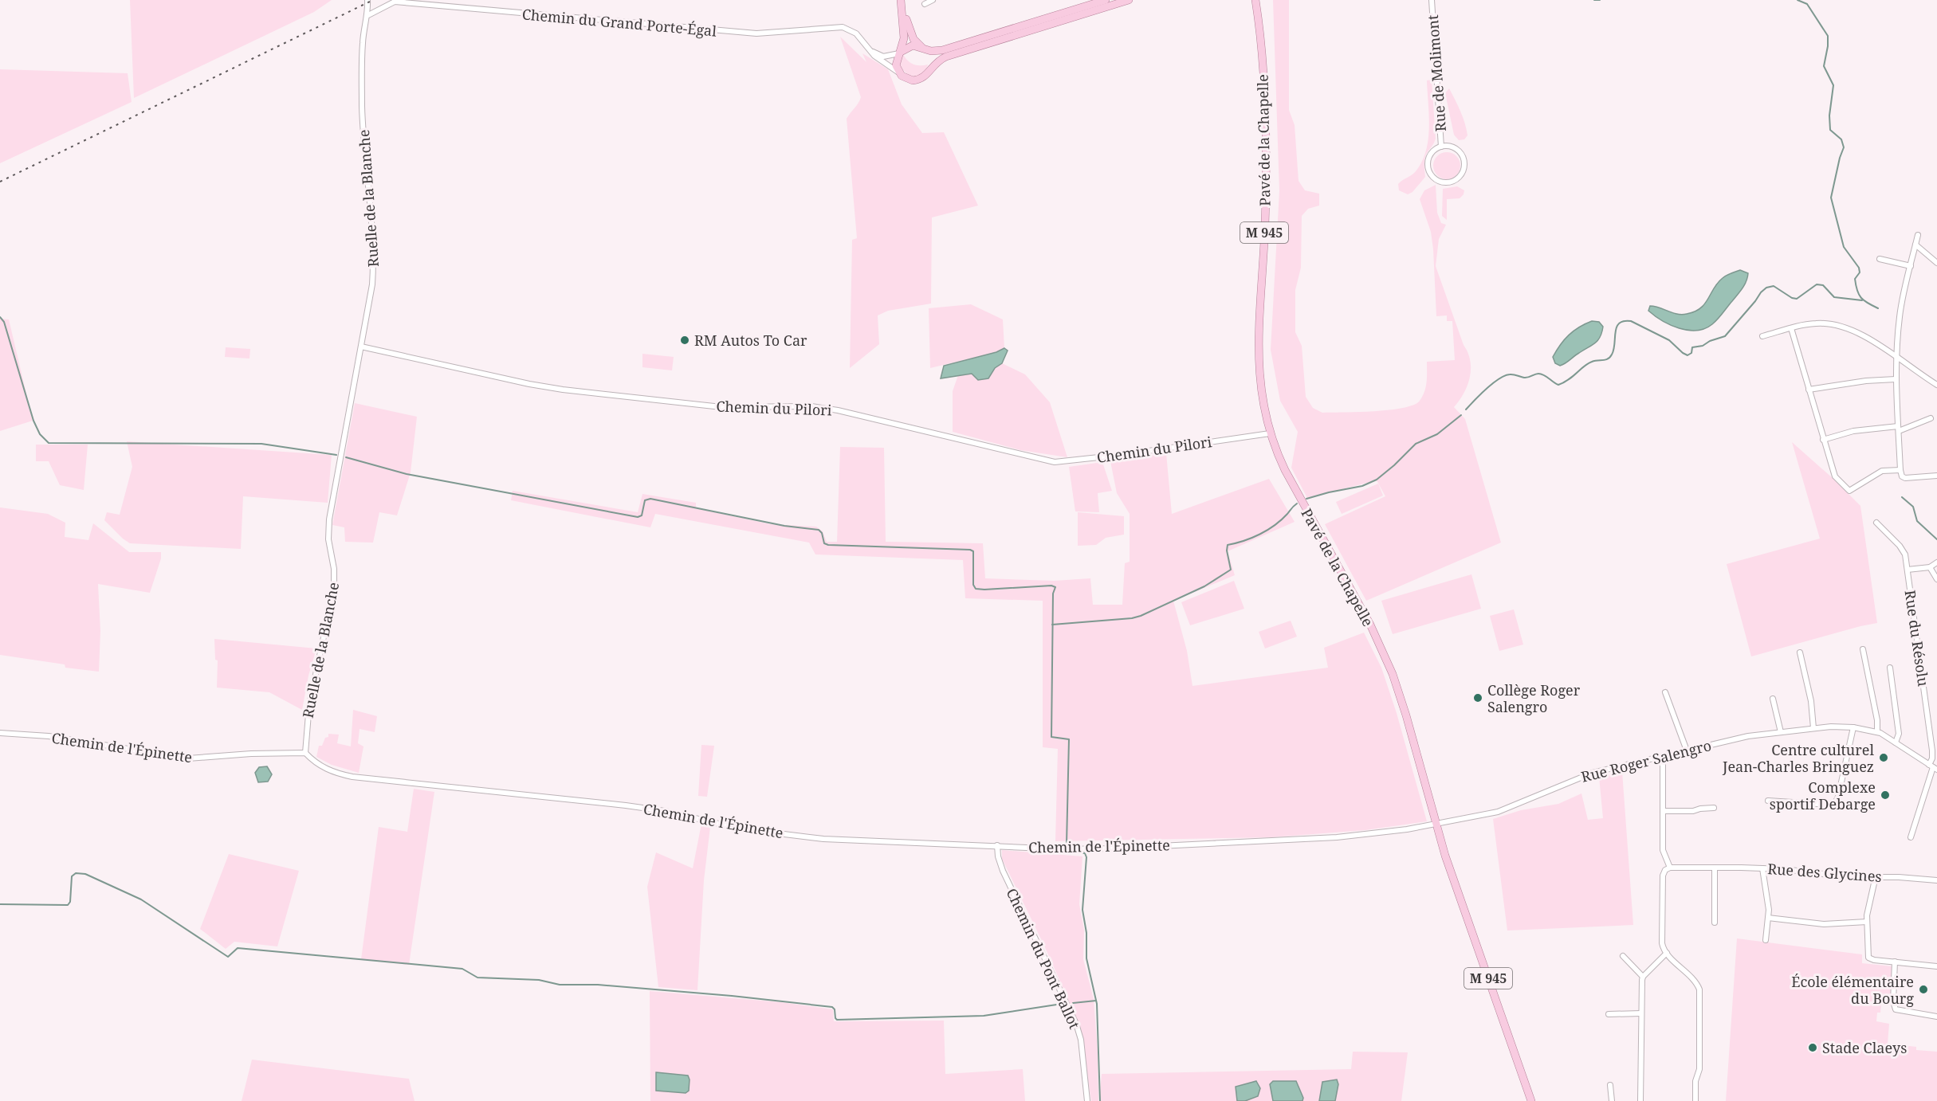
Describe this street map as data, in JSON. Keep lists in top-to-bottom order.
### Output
{
  "streets": {
    "main road": ["Pavé de la Chapelle", "M 945"],
    "street": [
      "Chemin du Grand Porte-Égal",
      "Rue de Molimont",
      "Ruelle de la Blanche",
      "Chemin du Pilori",
      "Rue du Résolu",
      "Chemin de l'Épinette",
      "Rue Roger Salengro",
      "Rue des Glycines",
      "Chemin du Pont Ballot"
    ]
  },
  "crossings": [
    ["Chemin du Grand Porte-Égal", "Ruelle de la Blanche"],
    ["Pavé de la Chapelle", "Chemin du Pilori"],
    ["Pavé de la Chapelle", "Chemin de l'Épinette"],
    ["Pavé de la Chapelle", "Rue Roger Salengro"],
    ["Ruelle de la Blanche", "Chemin du Pilori"],
    ["Ruelle de la Blanche", "Chemin de l'Épinette"],
    ["Rue du Résolu", "Rue Roger Salengro"],
    ["Chemin de l'Épinette", "Rue Roger Salengro"],
    ["Chemin de l'Épinette", "Chemin du Pont Ballot"]
  ],
  "places": [
    "RM Autos To Car",
    "Collège Roger Salengro",
    "Centre culturel Jean-Charles Bringuez",
    "Complexe sportif Debarge",
    "École élémentaire du Bourg",
    "Stade Claeys"
  ]
}
